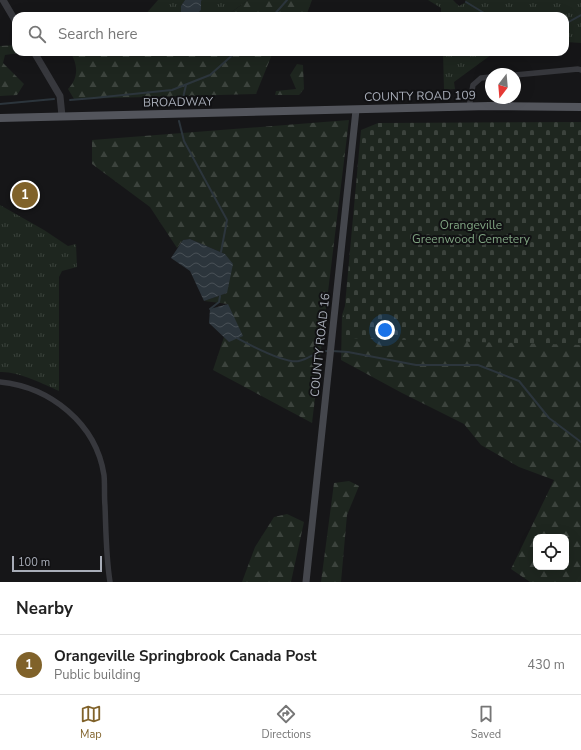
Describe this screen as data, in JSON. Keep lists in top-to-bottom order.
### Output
{
  "streets": {
    "main road": ["COUNTY ROAD 109", "BROADWAY", "COUNTY ROAD 16"]
  },
  "crossings": [
    ["COUNTY ROAD 109", "BROADWAY"],
    ["COUNTY ROAD 109", "COUNTY ROAD 16"],
    ["BROADWAY", "COUNTY ROAD 16"]
  ],
  "parks": ["Orangeville Greenwood Cemetery"],
  "scale_bar": "100 m",
  "north": "bottom",
  "page": {
    "search": "Search here",
    "pins": "1",
    "scale": "100 m",
    "heading": "Nearby",
    "list": [
      {
        "mark": "1",
        "name": "Orangeville Springbrook Canada Post",
        "note": "Public building",
        "value": "430 m"
      }
    ],
    "nav": ["Map", "Directions", "Saved"]
  }
}
